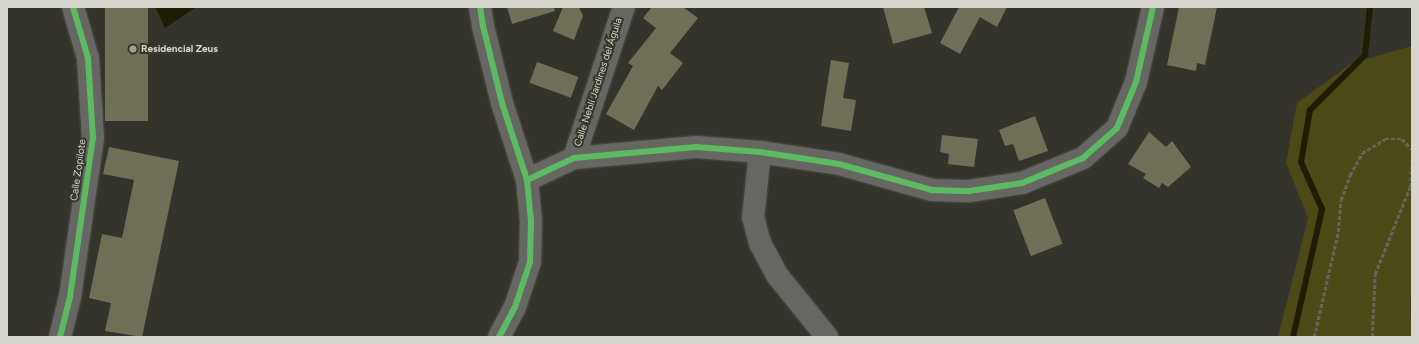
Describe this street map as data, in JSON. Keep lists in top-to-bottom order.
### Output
{
  "streets": {
    "street": ["Calle Neblí Jardines del Águila", "Calle Zopilote"]
  },
  "places": ["Residencial Zeus"]
}
